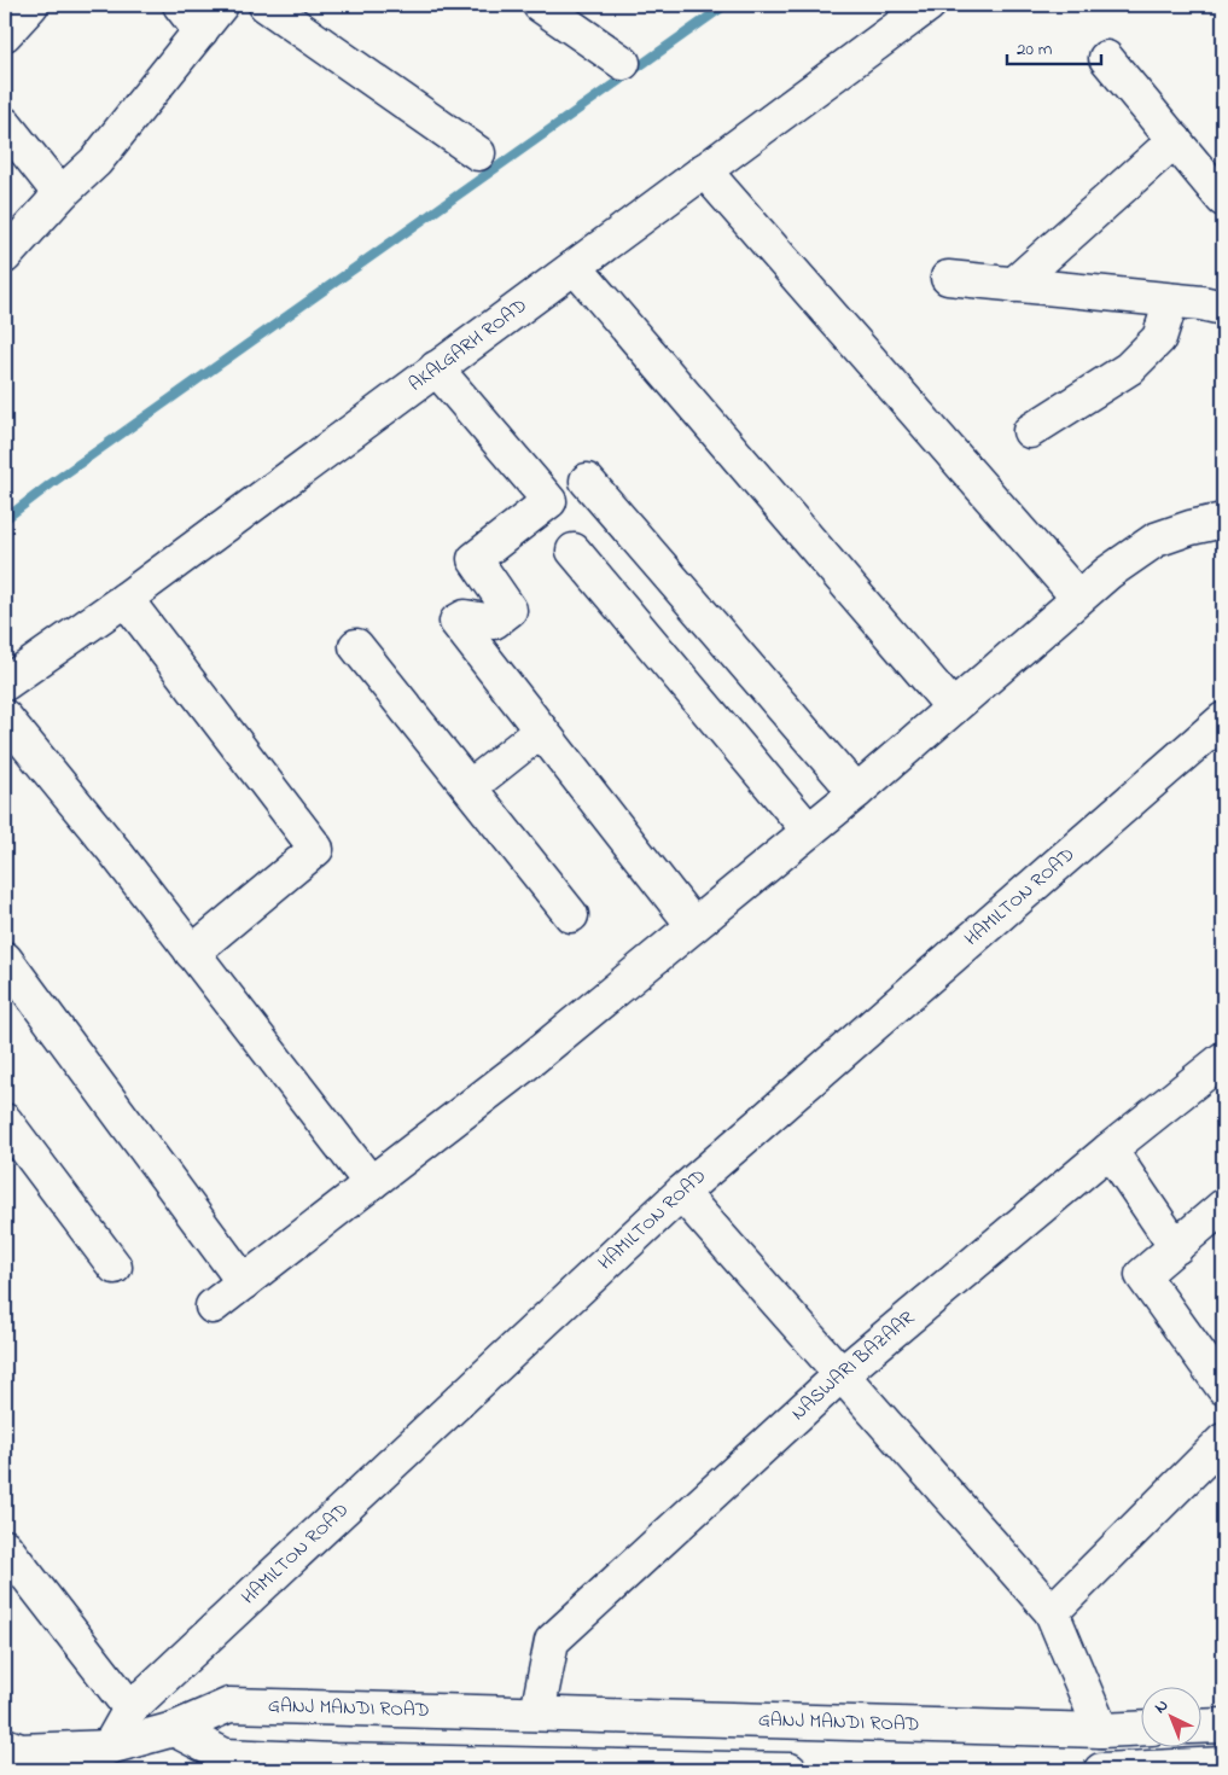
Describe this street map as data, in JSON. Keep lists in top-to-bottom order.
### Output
{
  "streets": {
    "street": [
      "AKALGARH ROAD",
      "HAMILTON ROAD",
      "NASWARI BAZAAR",
      "GANJ MANDI ROAD"
    ]
  },
  "crossings": [
    ["HAMILTON ROAD", "GANJ MANDI ROAD"],
    ["NASWARI BAZAAR", "GANJ MANDI ROAD"]
  ],
  "scale_bar": "20 m",
  "north": "top left"
}
